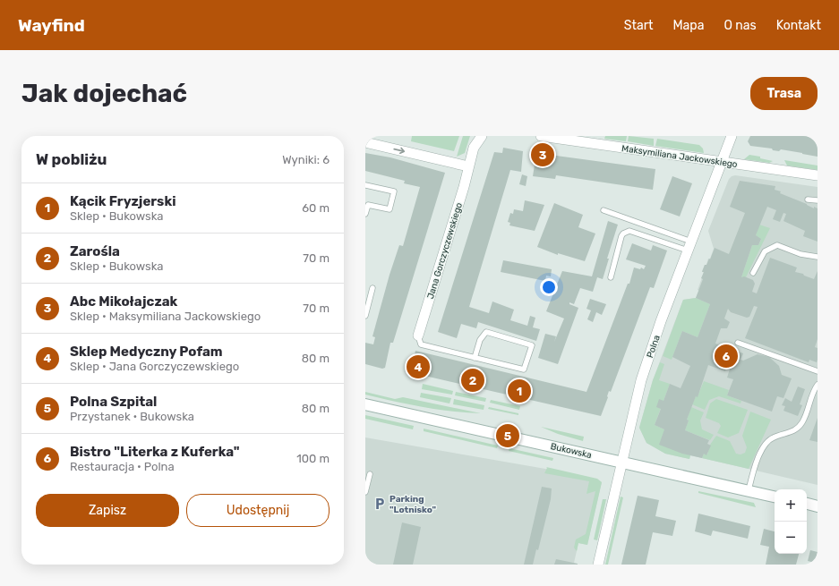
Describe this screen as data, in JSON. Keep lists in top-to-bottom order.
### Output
{
  "streets": {
    "street": [
      "Maksymiliana Jackowskiego",
      "Jana Gorczyczewskiego",
      "Polna",
      "Bukowska"
    ]
  },
  "crossings": [
    ["Maksymiliana Jackowskiego", "Polna"],
    ["Polna", "Bukowska"]
  ],
  "places": {
    "parking": ["Parking \"Lotnisko\""]
  },
  "page": {
    "header": "Wayfind",
    "nav": [
      "Start",
      "Mapa",
      "O nas",
      "Kontakt"
    ],
    "buttons": [
      "Trasa",
      ["Zapisz", "Udostępnij"]
    ],
    "title": "Jak dojechać",
    "heading": ["W pobliżu", "Wyniki: 6"],
    "pins": [
      "3",
      "6",
      "4",
      "2",
      "1",
      "5"
    ],
    "list": [
      {
        "mark": "1",
        "name": "Kącik Fryzjerski",
        "note": "Sklep · Bukowska",
        "value": "60 m"
      },
      {
        "mark": "2",
        "name": "Zarośla",
        "note": "Sklep · Bukowska",
        "value": "70 m"
      },
      {
        "mark": "3",
        "name": "Abc Mikołajczak",
        "note": "Sklep · Maksymiliana Jackowskiego",
        "value": "70 m"
      },
      {
        "mark": "4",
        "name": "Sklep Medyczny Pofam",
        "note": "Sklep · Jana Gorczyczewskiego",
        "value": "80 m"
      },
      {
        "mark": "5",
        "name": "Polna Szpital",
        "note": "Przystanek · Bukowska",
        "value": "80 m"
      },
      {
        "mark": "6",
        "name": "Bistro \"Literka z Kuferka\"",
        "note": "Restauracja · Polna",
        "value": "100 m"
      }
    ],
    "map_buttons": ["+", "−"]
  }
}
